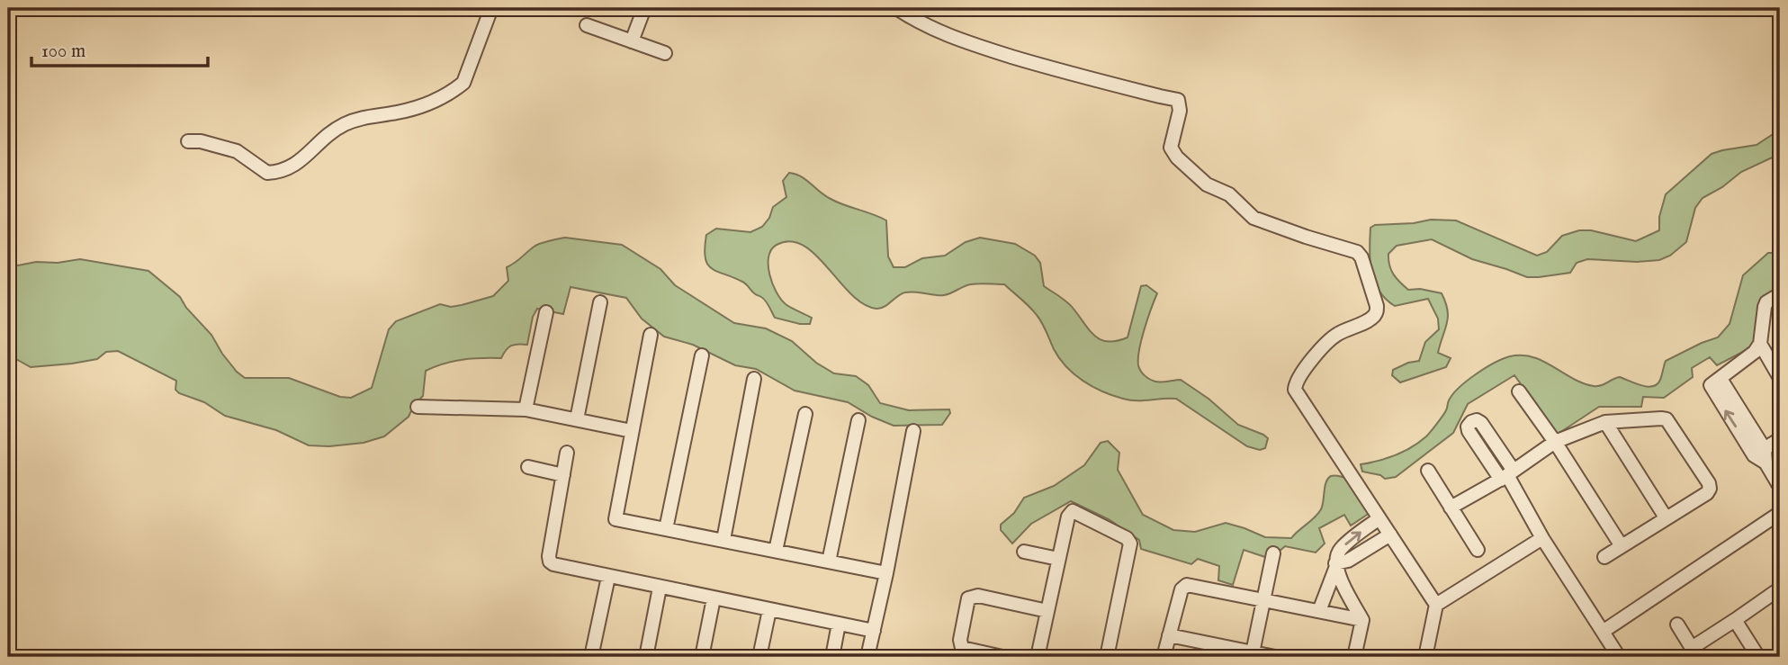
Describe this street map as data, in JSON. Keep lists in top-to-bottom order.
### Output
{
  "scale_bar": "100 m"
}
